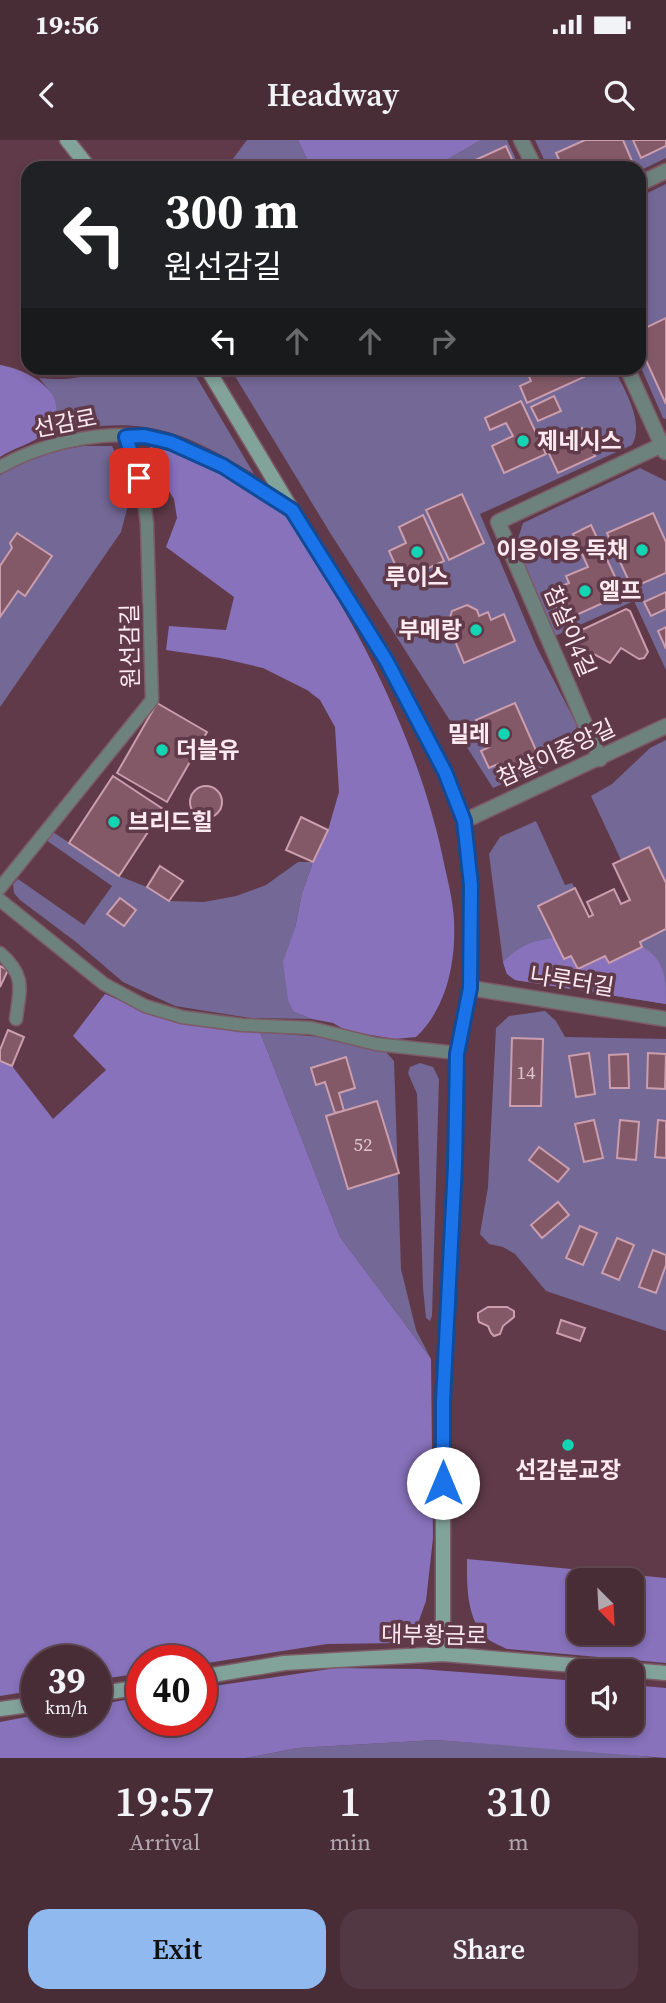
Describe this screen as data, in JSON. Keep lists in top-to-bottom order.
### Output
{
  "streets": {
    "street": [
      "선감로",
      "참살이4길",
      "참살이중앙길",
      "나루터길",
      "대부황금로"
    ],
    "lane": ["원선감길"]
  },
  "crossings": [
    ["선감로", "원선감길"],
    ["선감로", "참살이중앙길"],
    ["선감로", "나루터길"],
    ["선감로", "대부황금로"],
    ["참살이4길", "참살이중앙길"]
  ],
  "places": [
    "제네시스",
    "이응이응 독채",
    "루이스",
    "엘프",
    "부메랑",
    "밀레",
    "더블유",
    "브리드힐",
    "선감분교장"
  ],
  "house_numbers": ["14", "52"],
  "north": "bottom right",
  "page": {
    "status": "19:56",
    "header": "Headway",
    "turn": ["300 m", "원선감길"],
    "speed": "39 km/h",
    "limit": "40",
    "eta": [
      "19:57",
      "Arrival",
      "1",
      "min",
      "310",
      "m"
    ],
    "buttons": ["Exit", "Share"]
  }
}
